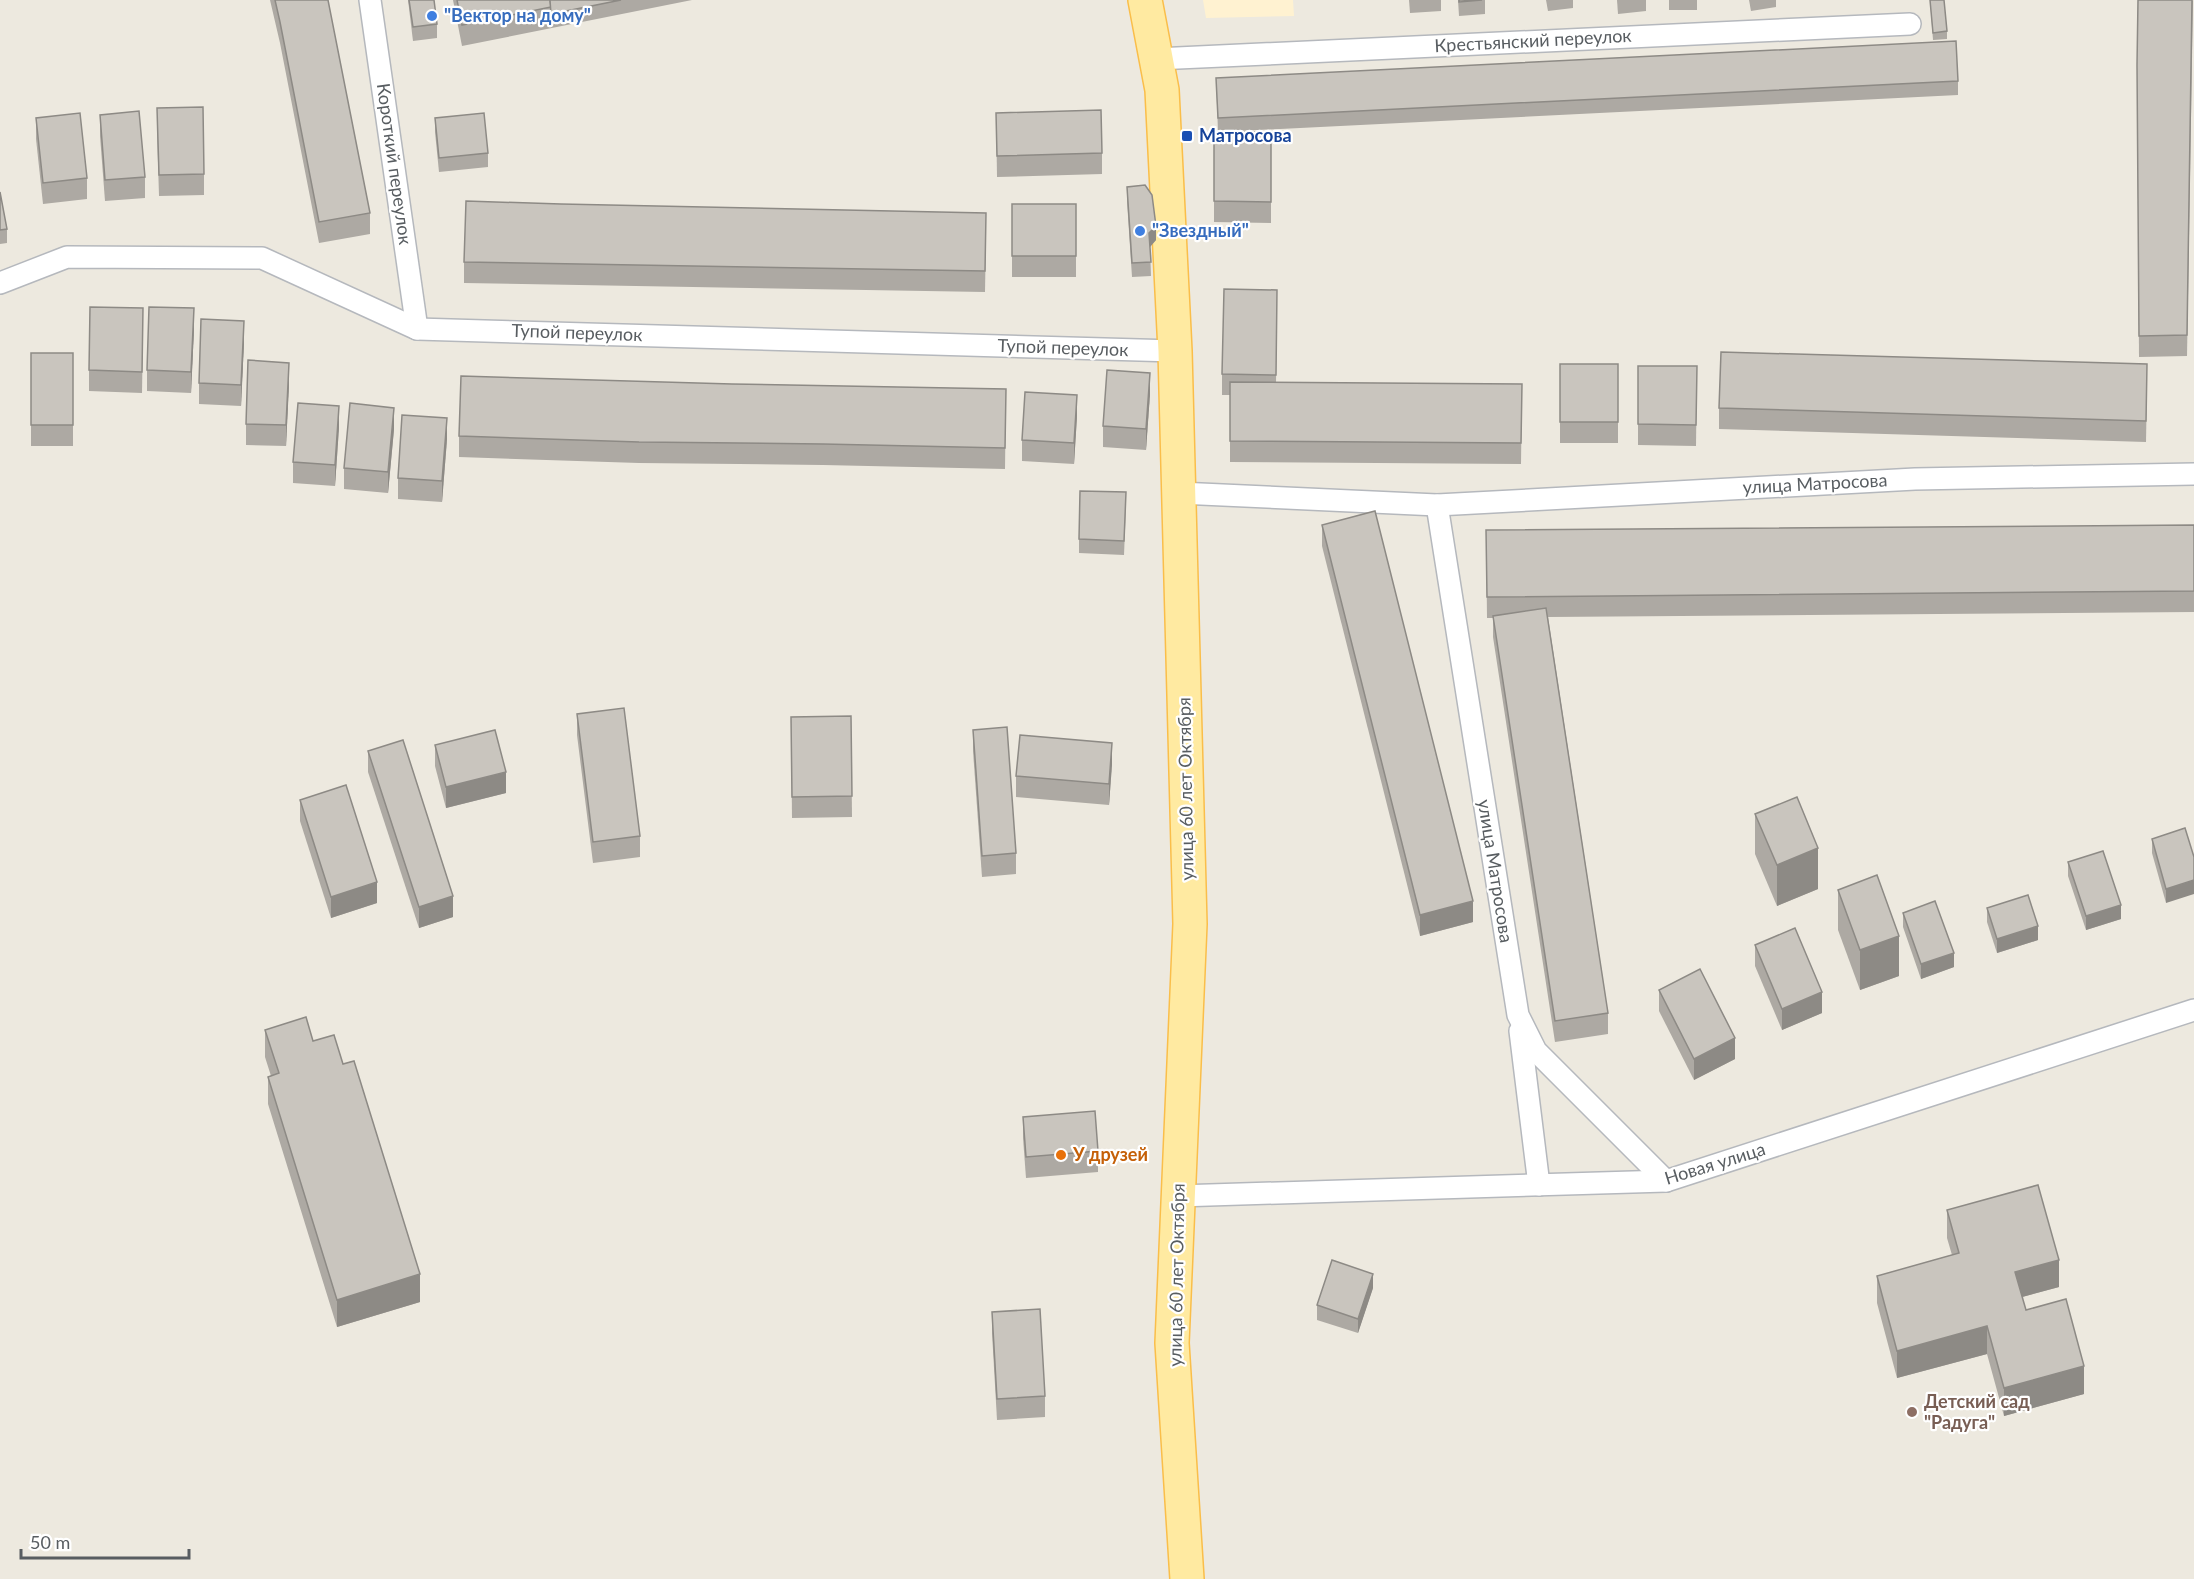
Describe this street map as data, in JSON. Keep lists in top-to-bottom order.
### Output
{
  "streets": {
    "main road": ["улица 60 лет Октября"],
    "street": [
      "Крестьянский переулок",
      "Короткий переулок",
      "Тупой переулок",
      "улица Матросова",
      "Новая улица"
    ]
  },
  "crossings": [
    ["Крестьянский переулок", "улица 60 лет Октября"],
    ["Короткий переулок", "Тупой переулок"],
    ["Тупой переулок", "улица 60 лет Октября"],
    ["улица Матросова", "улица 60 лет Октября"],
    ["улица Матросова", "Новая улица"],
    ["улица 60 лет Октября", "Новая улица"]
  ],
  "places": {
    "other": [
      "\"Вектор на дому\"",
      "\"Звездный\"",
      "У друзей",
      "Детский сад \"Радуга\""
    ],
    "transit": ["Матросова"]
  },
  "scale_bar": "50 m"
}
